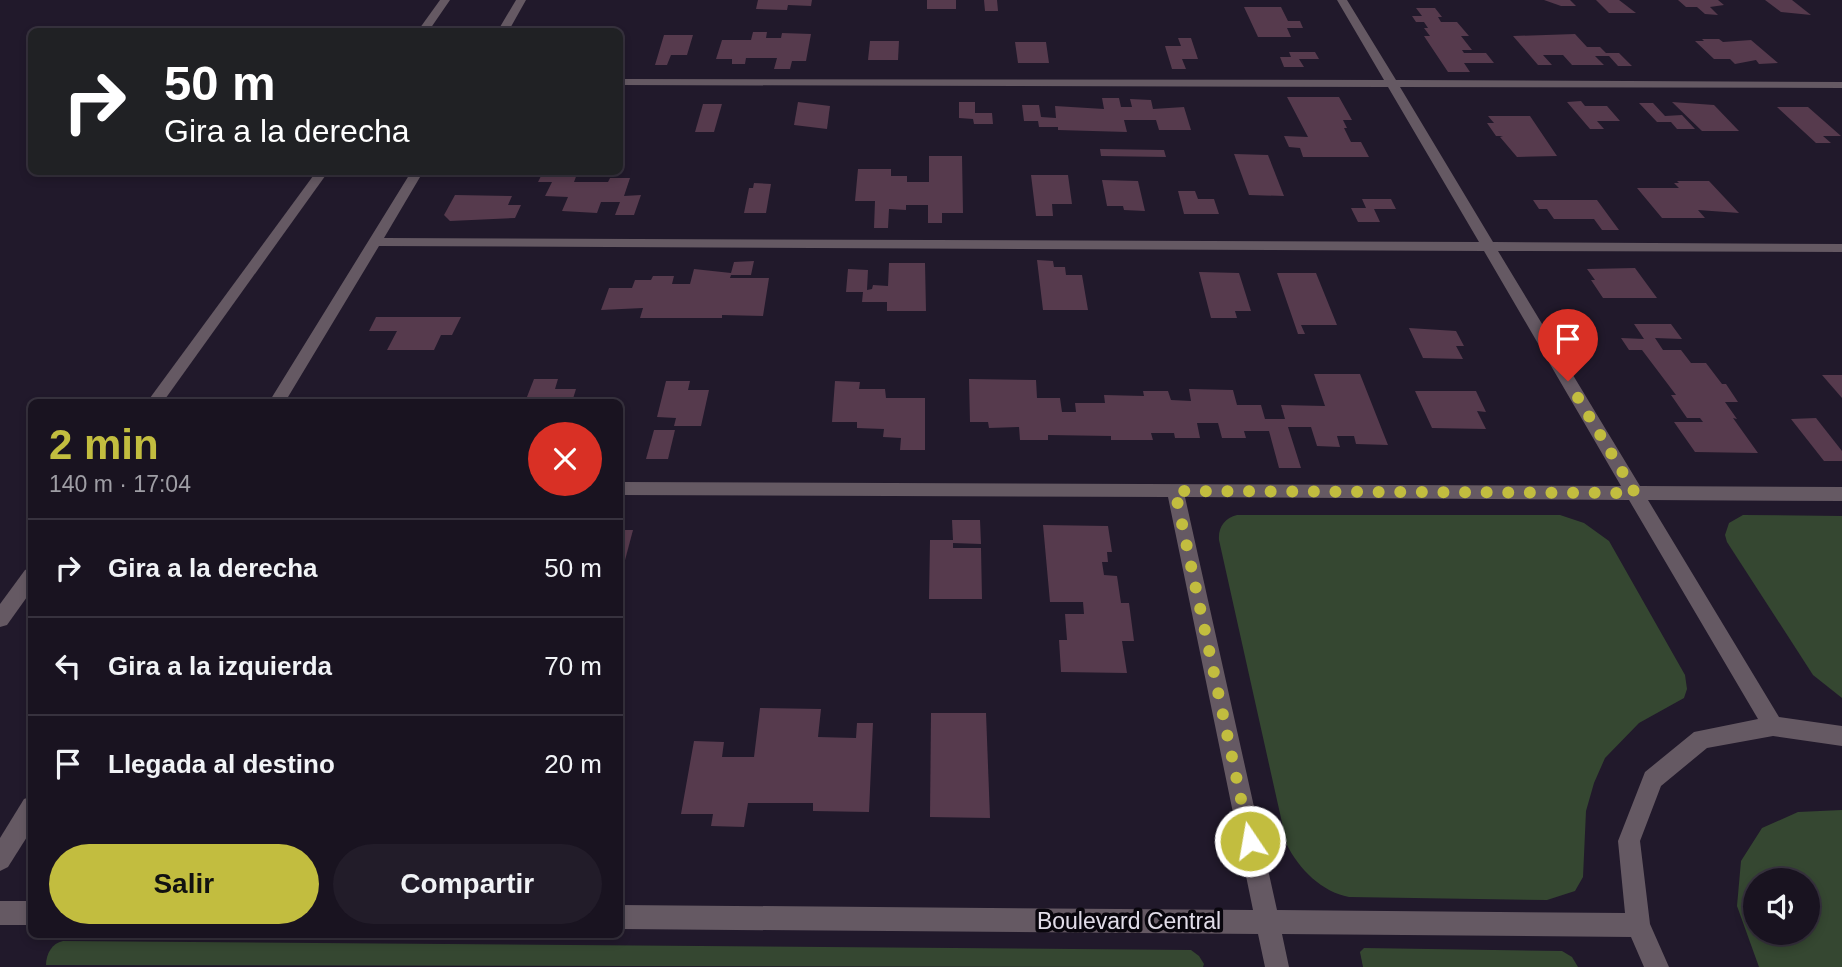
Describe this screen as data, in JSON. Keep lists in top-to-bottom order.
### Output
{
  "streets": {
    "street": ["Boulevard Central"]
  },
  "page": {
    "turn": ["50 m", "Gira a la derecha"],
    "heading": ["2 min", "140 m · 17:04"],
    "list": [
      {
        "name": "Gira a la derecha",
        "value": "50 m"
      },
      {
        "name": "Gira a la izquierda",
        "value": "70 m"
      },
      {
        "name": "Llegada al destino",
        "value": "20 m"
      }
    ],
    "buttons": ["Salir", "Compartir"]
  }
}
